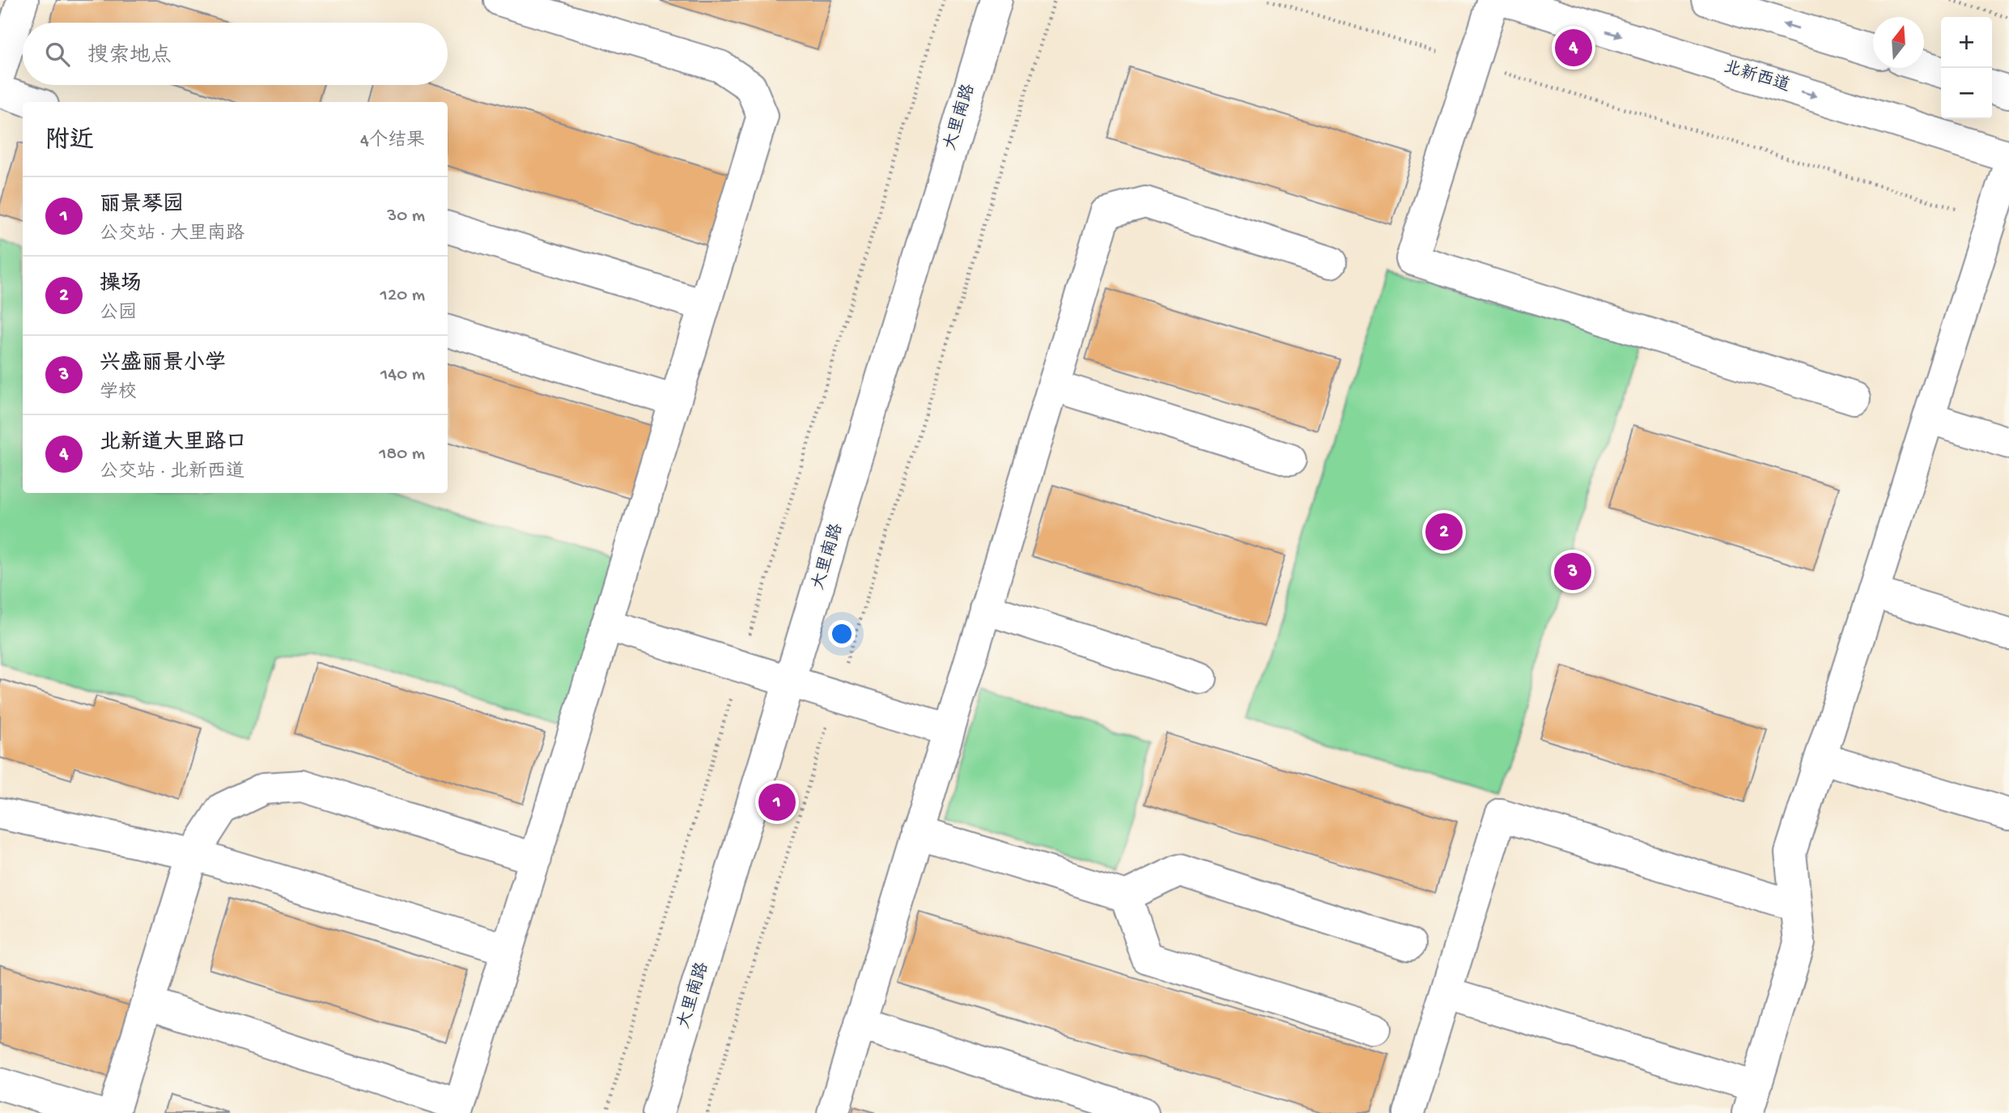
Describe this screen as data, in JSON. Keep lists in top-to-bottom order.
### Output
{
  "streets": {
    "street": ["北新西道", "大里南路"]
  },
  "north": "top",
  "page": {
    "map_buttons": ["+", "−"],
    "search": "搜索地点",
    "pins": [
      "4",
      "2",
      "3",
      "1"
    ],
    "heading": ["附近", "4个结果"],
    "list": [
      {
        "mark": "1",
        "name": "丽景琴园",
        "note": "公交站 · 大里南路",
        "value": "30 m"
      },
      {
        "mark": "2",
        "name": "操场",
        "note": "公园",
        "value": "120 m"
      },
      {
        "mark": "3",
        "name": "兴盛丽景小学",
        "note": "学校",
        "value": "140 m"
      },
      {
        "mark": "4",
        "name": "北新道大里路口",
        "note": "公交站 · 北新西道",
        "value": "180 m"
      }
    ]
  }
}
